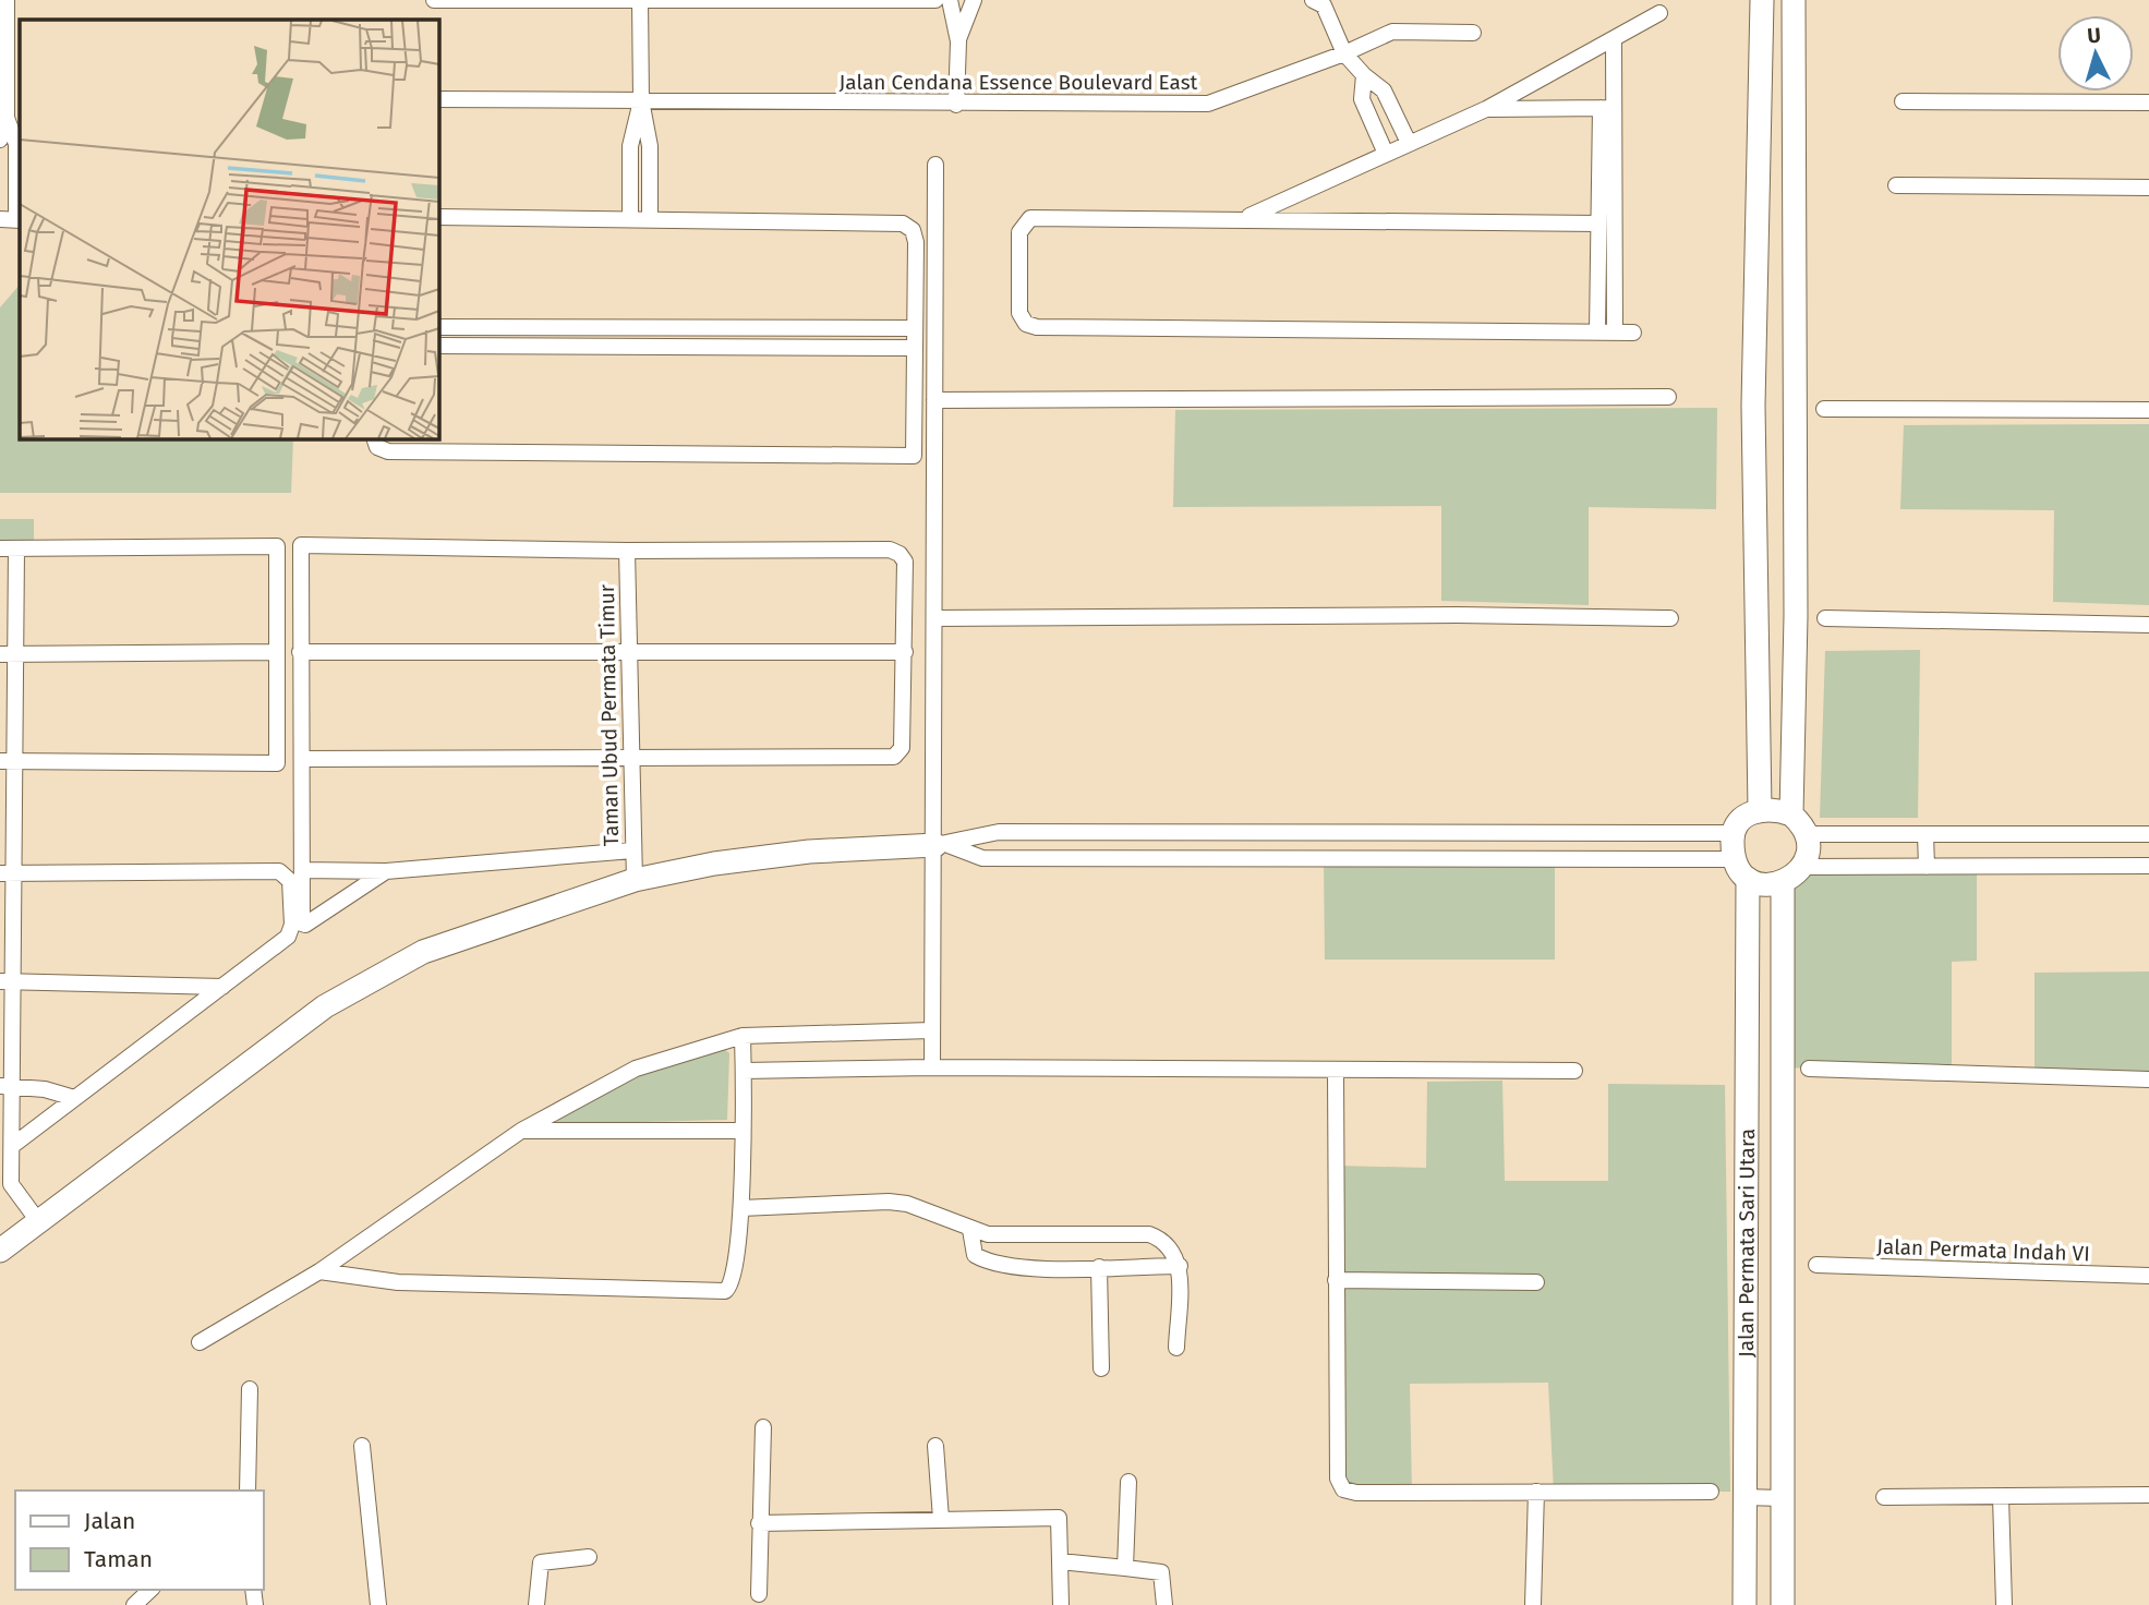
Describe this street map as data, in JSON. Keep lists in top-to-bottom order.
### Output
{
  "streets": {
    "street": [
      "Jalan Cendana Essence Boulevard East",
      "Taman Ubud Permata Timur",
      "Jalan Permata Sari Utara",
      "Jalan Permata Indah VI"
    ]
  },
  "legend": ["Jalan", "Taman"],
  "north": "top"
}
